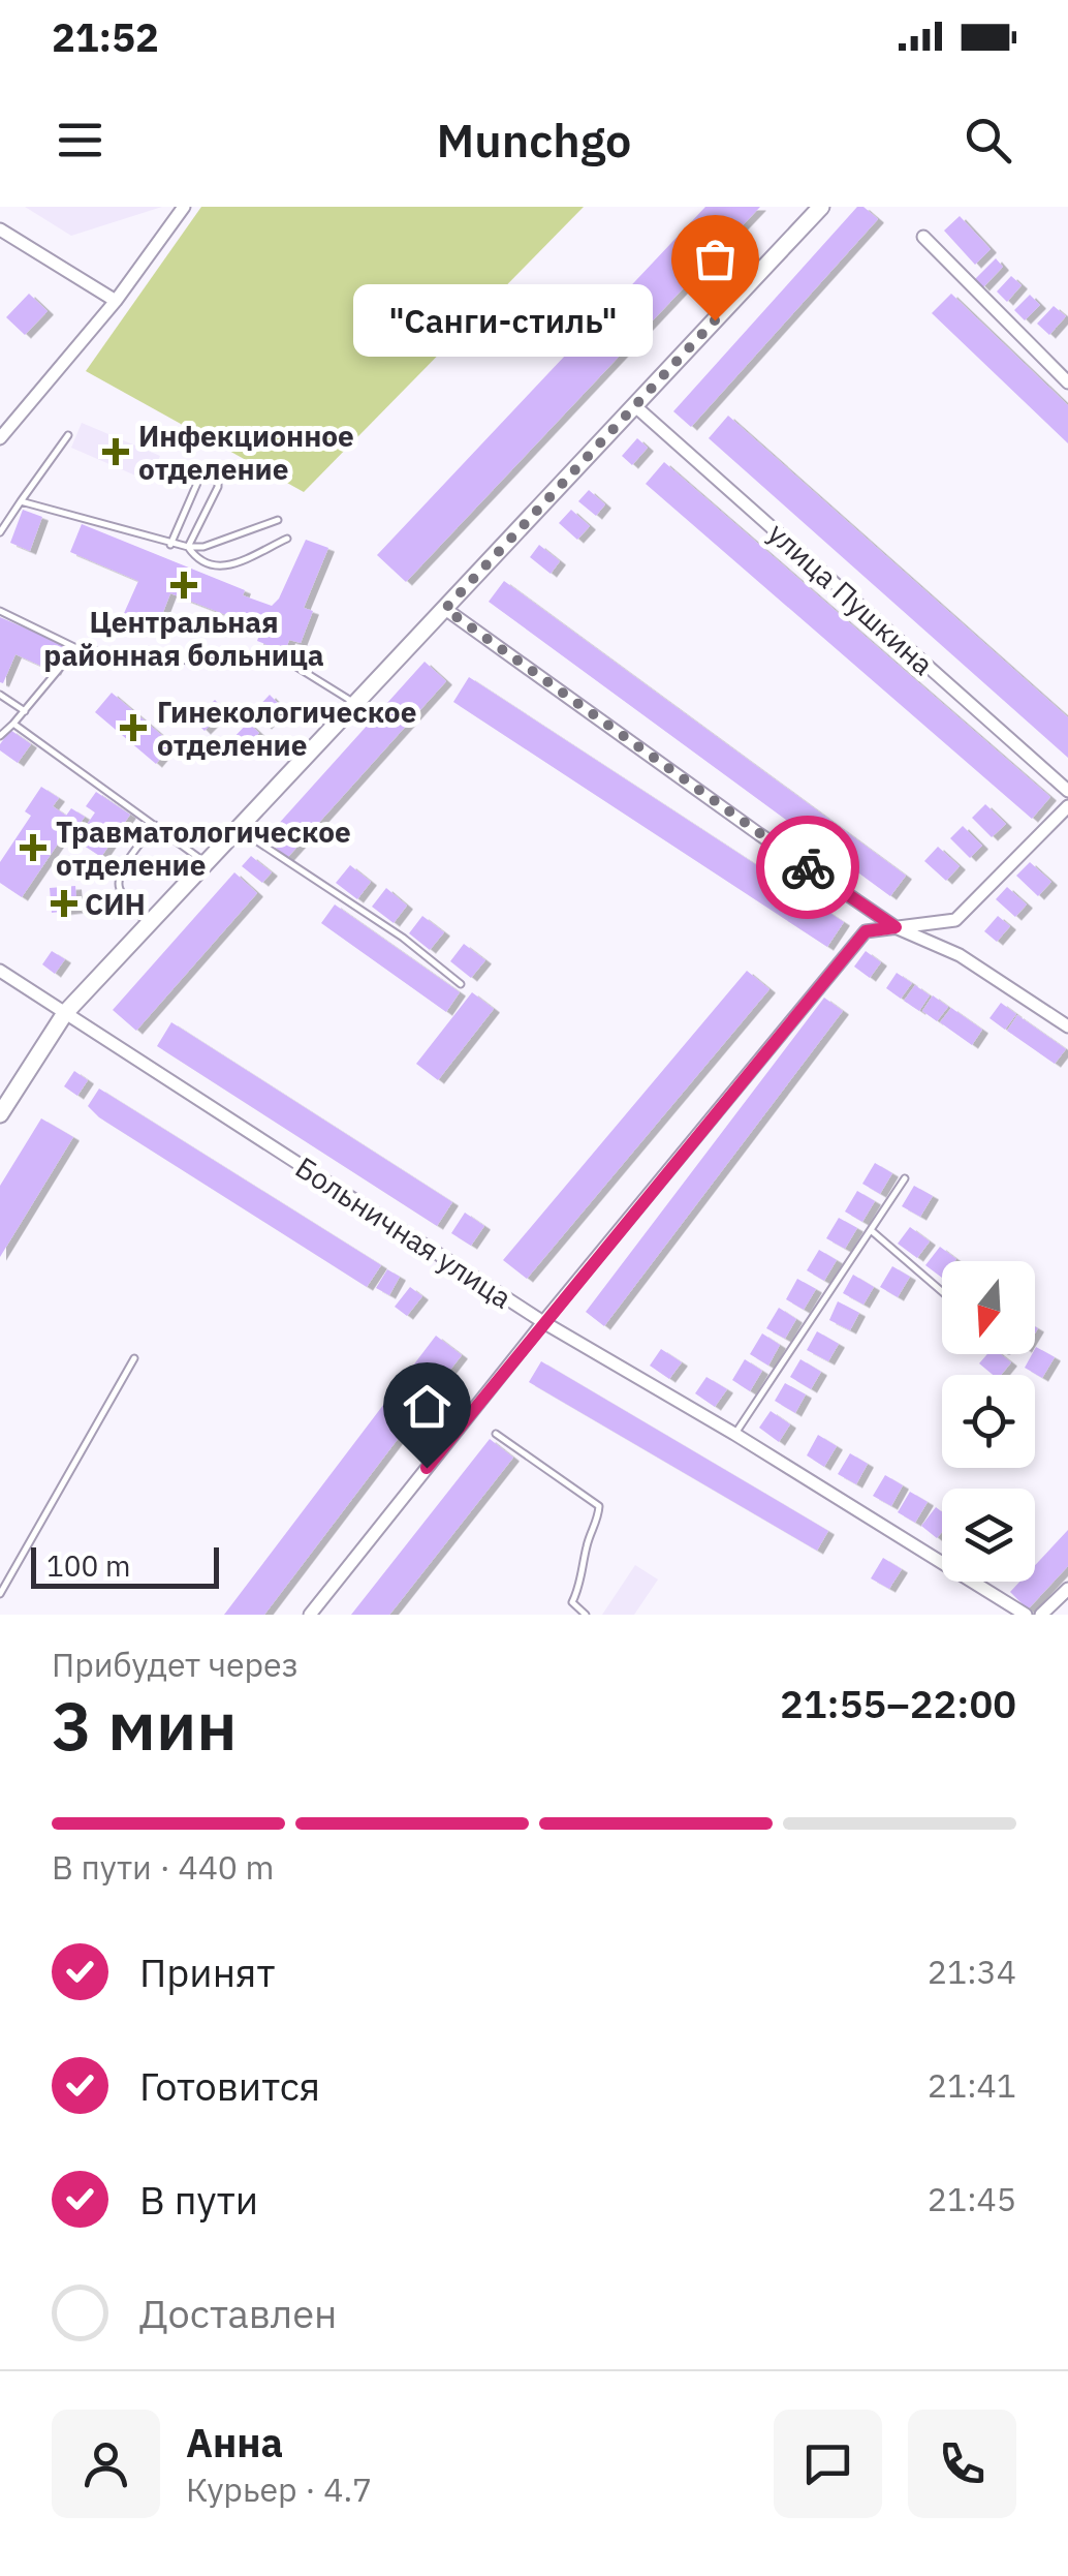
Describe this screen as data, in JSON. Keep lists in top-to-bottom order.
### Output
{
  "streets": {
    "street": ["улица Пушкина", "Больничная улица"]
  },
  "places": {
    "other": ["\"Санги-стиль\""],
    "health": [
      "Инфекционное отделение",
      "Центральная районная больница",
      "Гинекологическое отделение",
      "Травматологическое отделение",
      "СИН"
    ]
  },
  "scale_bar": "100 m",
  "north": "bottom",
  "page": {
    "status": "21:52",
    "header": "Munchgo",
    "bubble": "\"Санги-стиль\"",
    "scale": "100 m",
    "heading": ["3 мин", "Прибудет через", "21:55–22:00"],
    "panel": ["Анна", "Курьер · 4.7"],
    "bar": "В пути · 440 m",
    "list": [
      ["Принят", "21:34"],
      ["Готовится", "21:41"],
      ["В пути", "21:45"],
      "Доставлен"
    ]
  }
}
